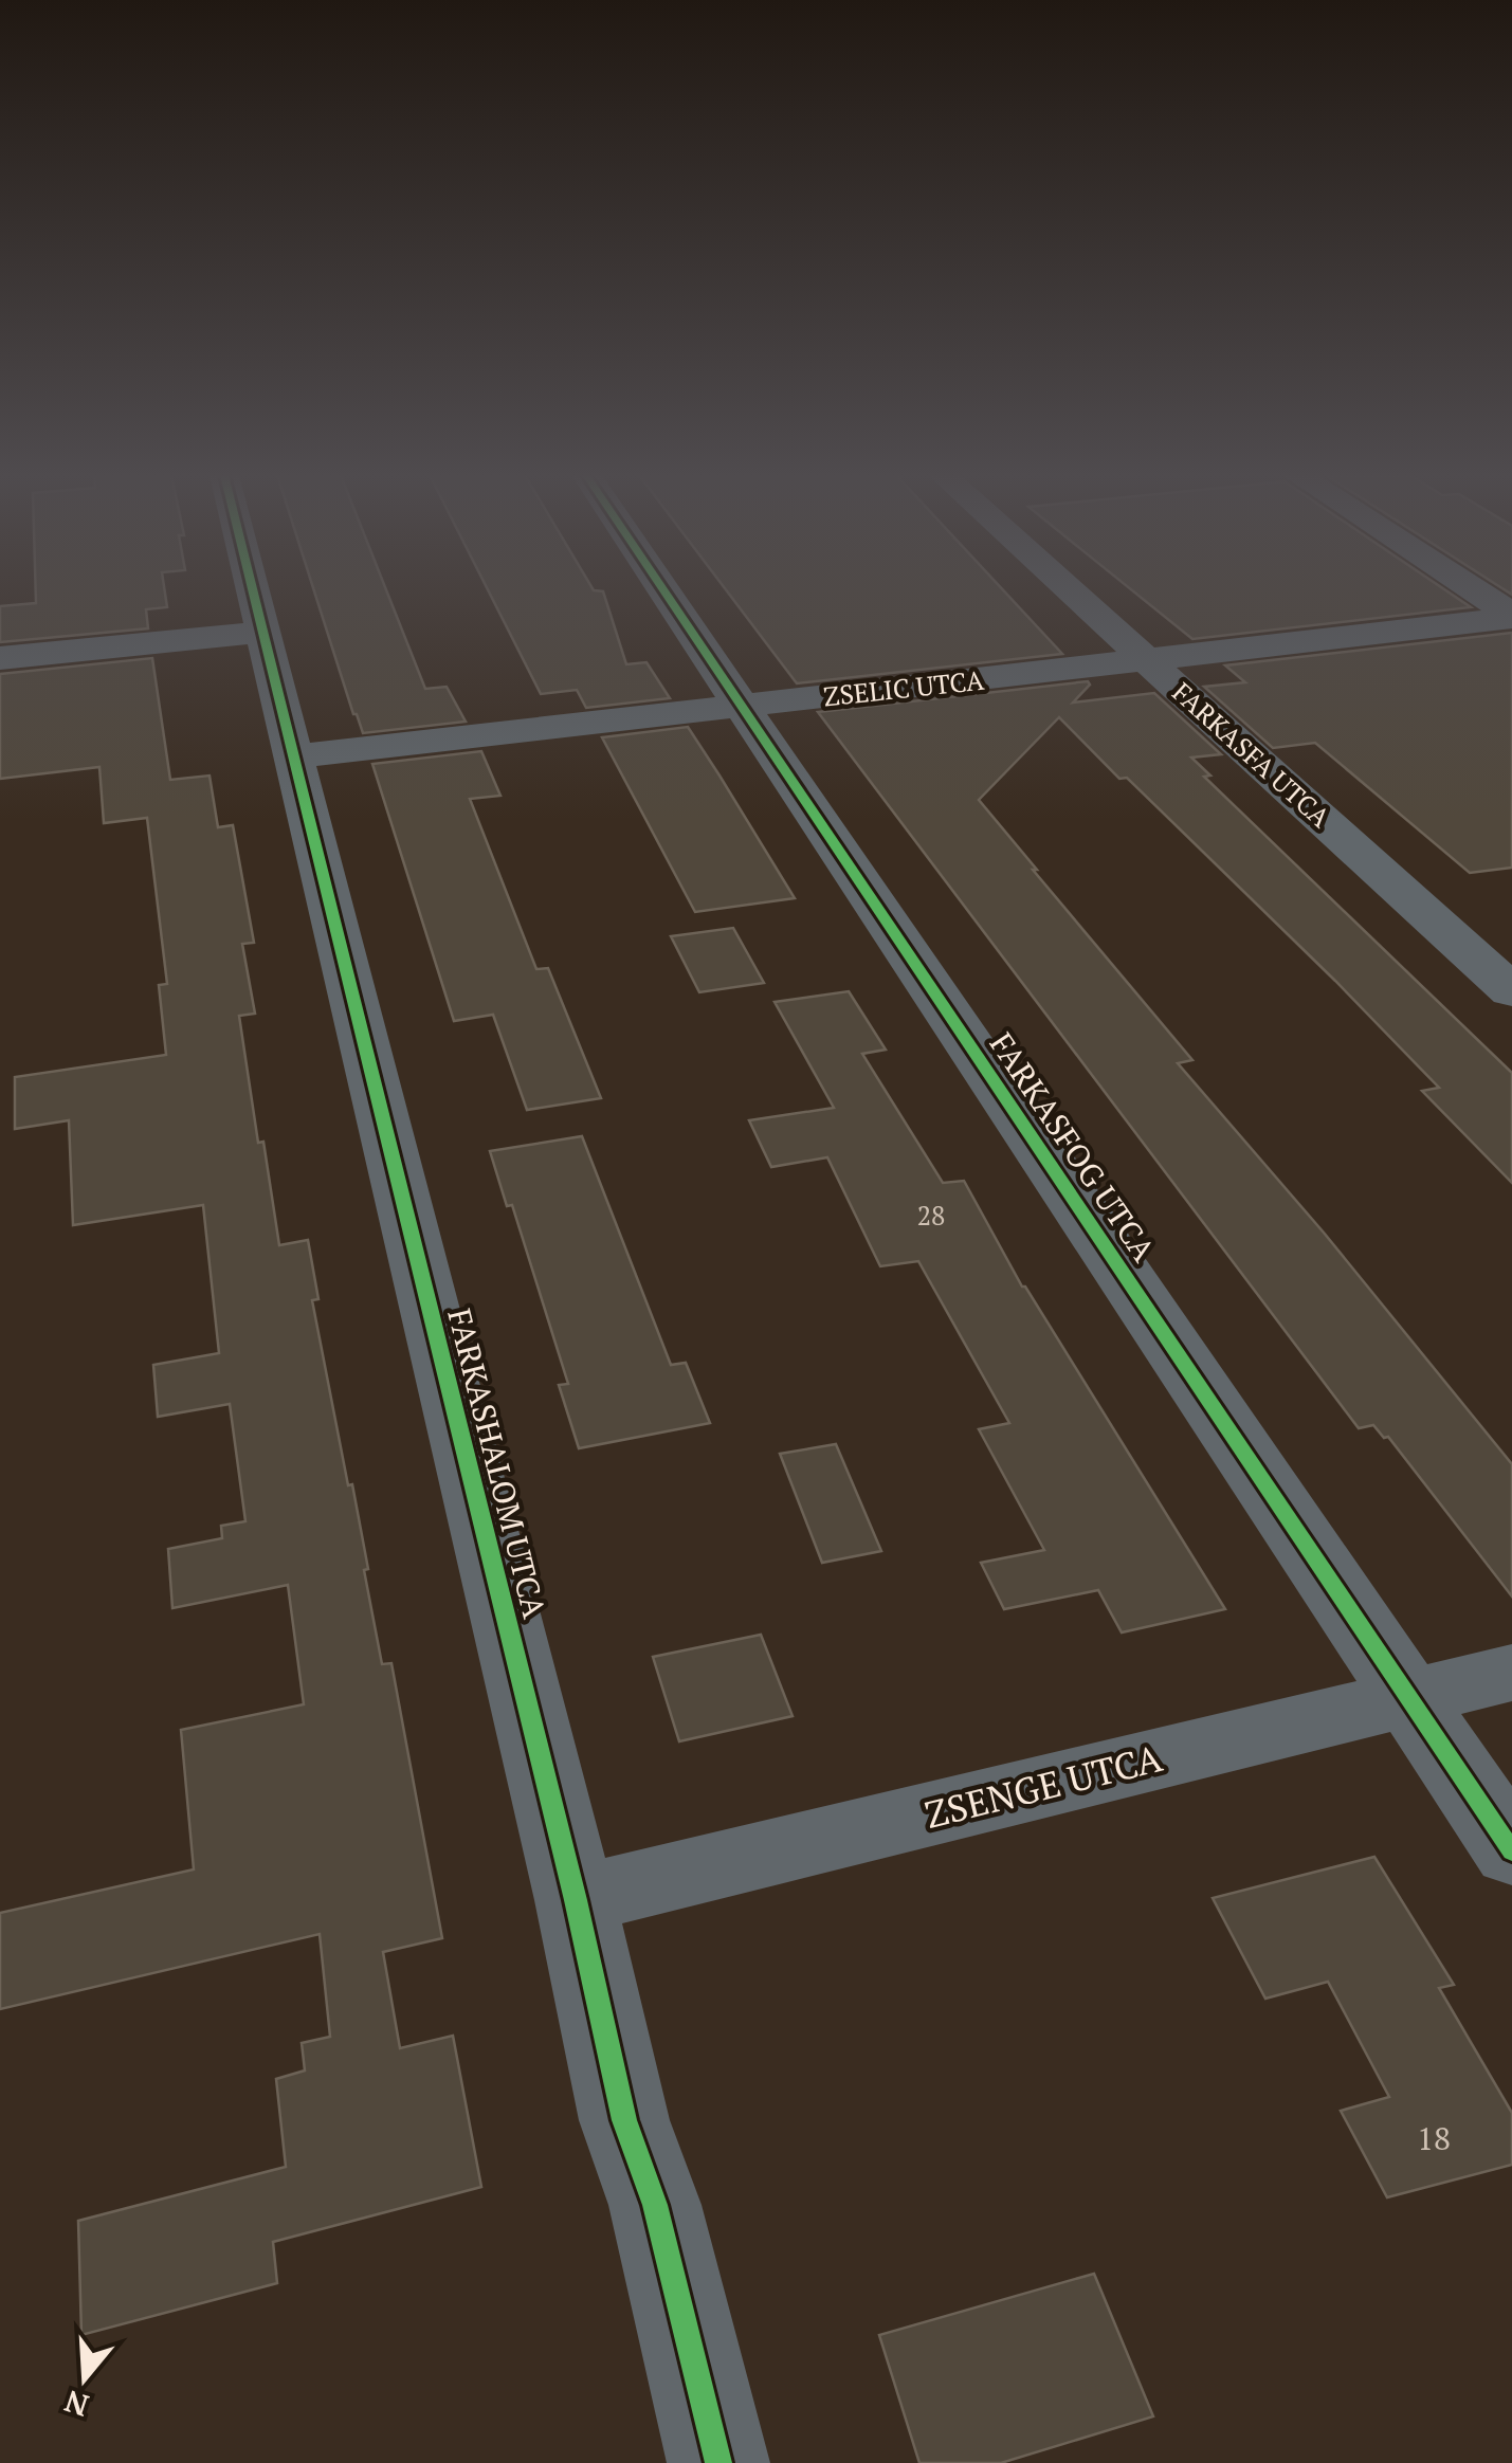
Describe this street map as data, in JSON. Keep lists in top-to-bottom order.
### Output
{
  "streets": {
    "street": [
      "ZSELIC UTCA",
      "FARKASFA UTCA",
      "FARKASFOG UTCA",
      "FARKASHALOM UTCA",
      "ZSENGE UTCA"
    ]
  },
  "crossings": [
    ["ZSELIC UTCA", "FARKASFA UTCA"],
    ["ZSELIC UTCA", "FARKASFOG UTCA"],
    ["ZSELIC UTCA", "FARKASHALOM UTCA"],
    ["FARKASFOG UTCA", "ZSENGE UTCA"],
    ["FARKASHALOM UTCA", "ZSENGE UTCA"]
  ],
  "house_numbers": ["28", "18"],
  "north": "bottom"
}
